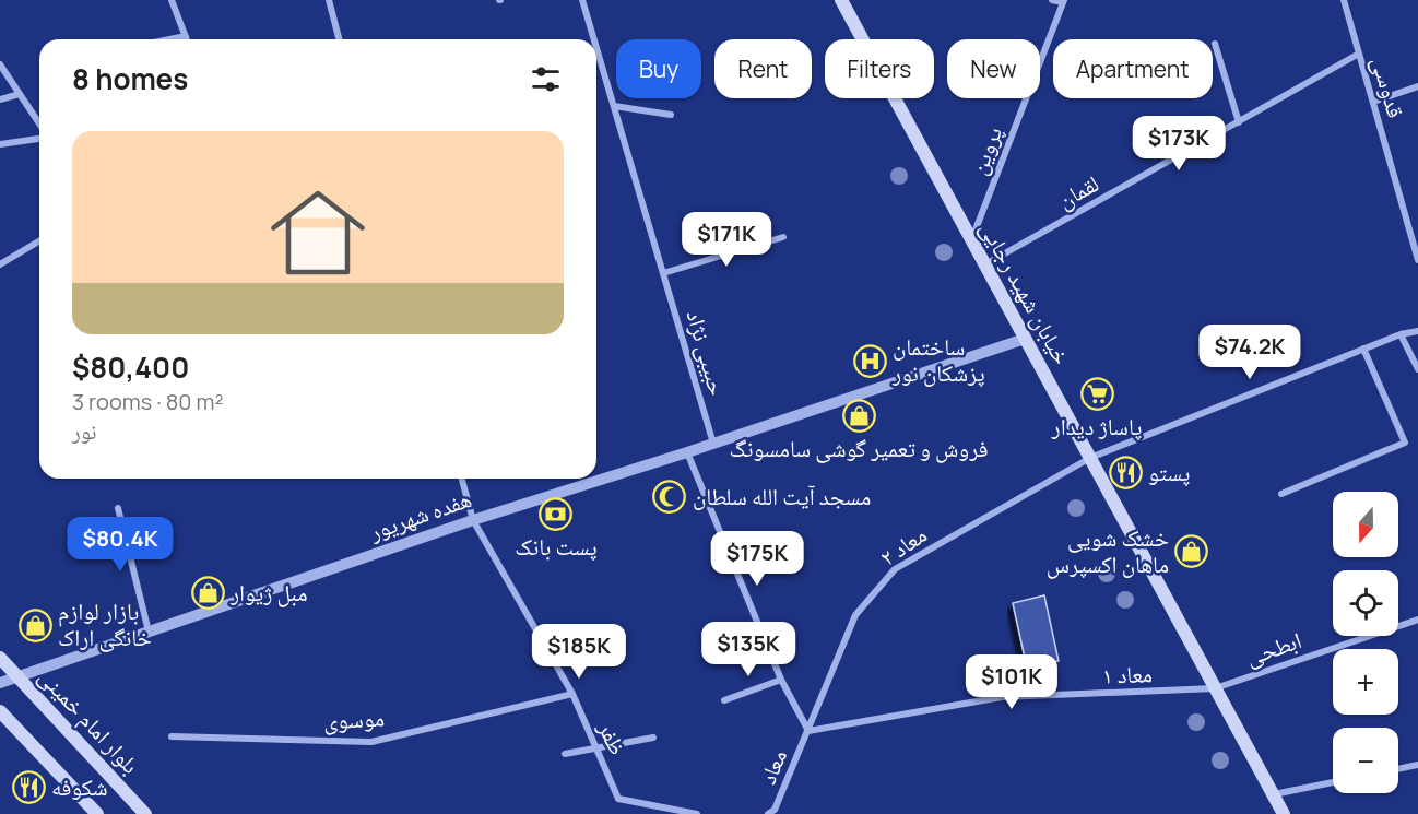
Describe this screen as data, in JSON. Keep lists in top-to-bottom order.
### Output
{
  "streets": {
    "main road": ["خیابان شهید رجایی", "بلوار امام خمینی"],
    "street": [
      "قدوسی",
      "پروین",
      "لقمان",
      "حبیبی نژاد",
      "هفده شهریور",
      "معاد ۲",
      "ابطحی",
      "معاد ۱",
      "موسوی",
      "ظفر",
      "معاد"
    ]
  },
  "crossings": [
    ["قدوسی", "لقمان"],
    ["پروین", "خیابان شهید رجایی"],
    ["لقمان", "خیابان شهید رجایی"],
    ["خیابان شهید رجایی", "هفده شهریور"],
    ["خیابان شهید رجایی", "معاد ۲"],
    ["خیابان شهید رجایی", "ابطحی"],
    ["خیابان شهید رجایی", "معاد ۱"],
    ["حبیبی نژاد", "هفده شهریور"],
    ["هفده شهریور", "بلوار امام خمینی"],
    ["هفده شهریور", "ظفر"],
    ["معاد ۲", "معاد ۱"],
    ["معاد ۲", "معاد"],
    ["ابطحی", "معاد ۱"],
    ["معاد ۱", "معاد"],
    ["موسوی", "ظفر"]
  ],
  "places": {
    "hospital": ["ساختمان پزشکان نور"],
    "supermarket": ["پاساژ دیدار"],
    "shop": [
      "فروش و تعمیر گوشی سامسونگ",
      "خشک شویی ماهان اکسپرس",
      "مبل ژیوار",
      "بازار لوازم خانگی اراک"
    ],
    "restaurant": ["پستو", "شکوفه"],
    "mosque": ["مسجد آیت الله سلطان"],
    "bank": ["پست بانک"]
  },
  "north": "bottom",
  "page": {
    "chip": [
      "Buy",
      "Rent",
      "Filters",
      "New",
      "Apartment"
    ],
    "heading": "8 homes",
    "price": [
      "$173K",
      "$171K",
      "$74.2K",
      "$80.4K",
      "$175K",
      "$135K",
      "$185K",
      "$101K"
    ],
    "list": [
      {
        "name": "$80,400",
        "note": "3 rooms · 80 m² · نور"
      }
    ],
    "map_buttons": ["+", "−"]
  }
}
